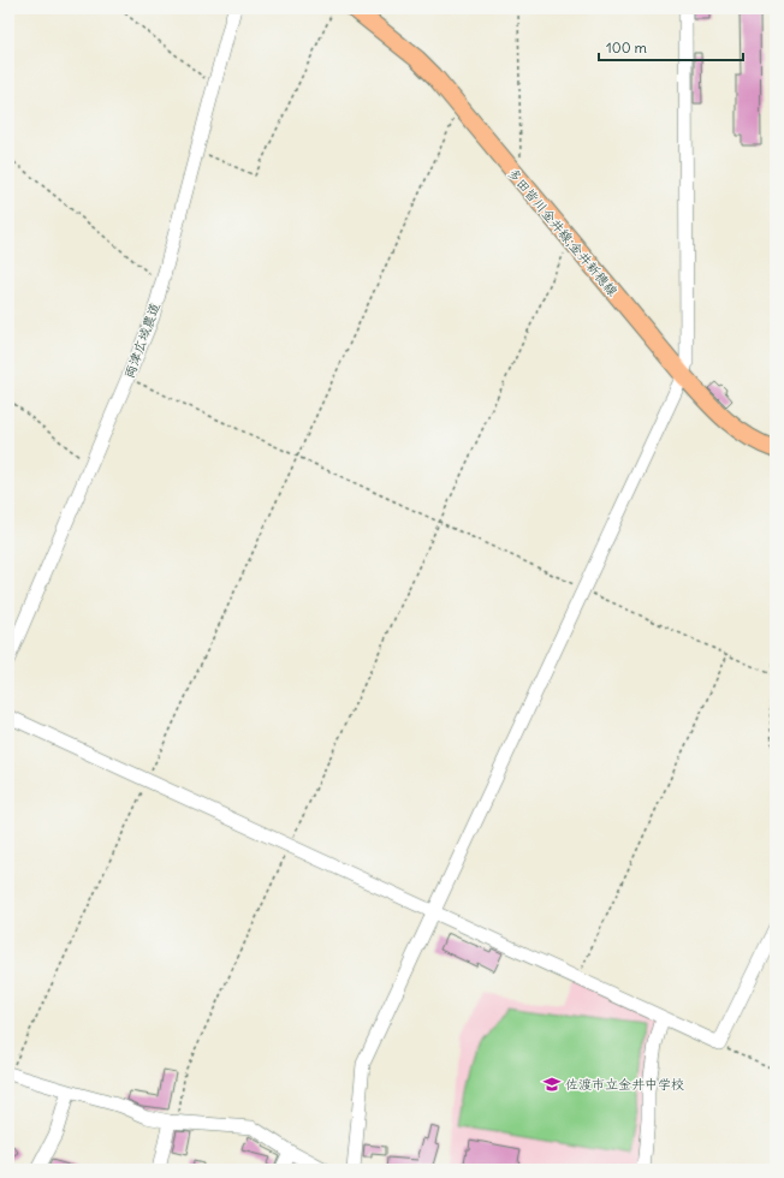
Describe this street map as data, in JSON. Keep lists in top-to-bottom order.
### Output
{
  "streets": {
    "main road": ["多田皆川金井線;金井新穂線"],
    "street": ["両津広域農道"]
  },
  "places": {
    "school or university": ["佐渡市立金井中学校"]
  },
  "scale_bar": "100 m"
}
